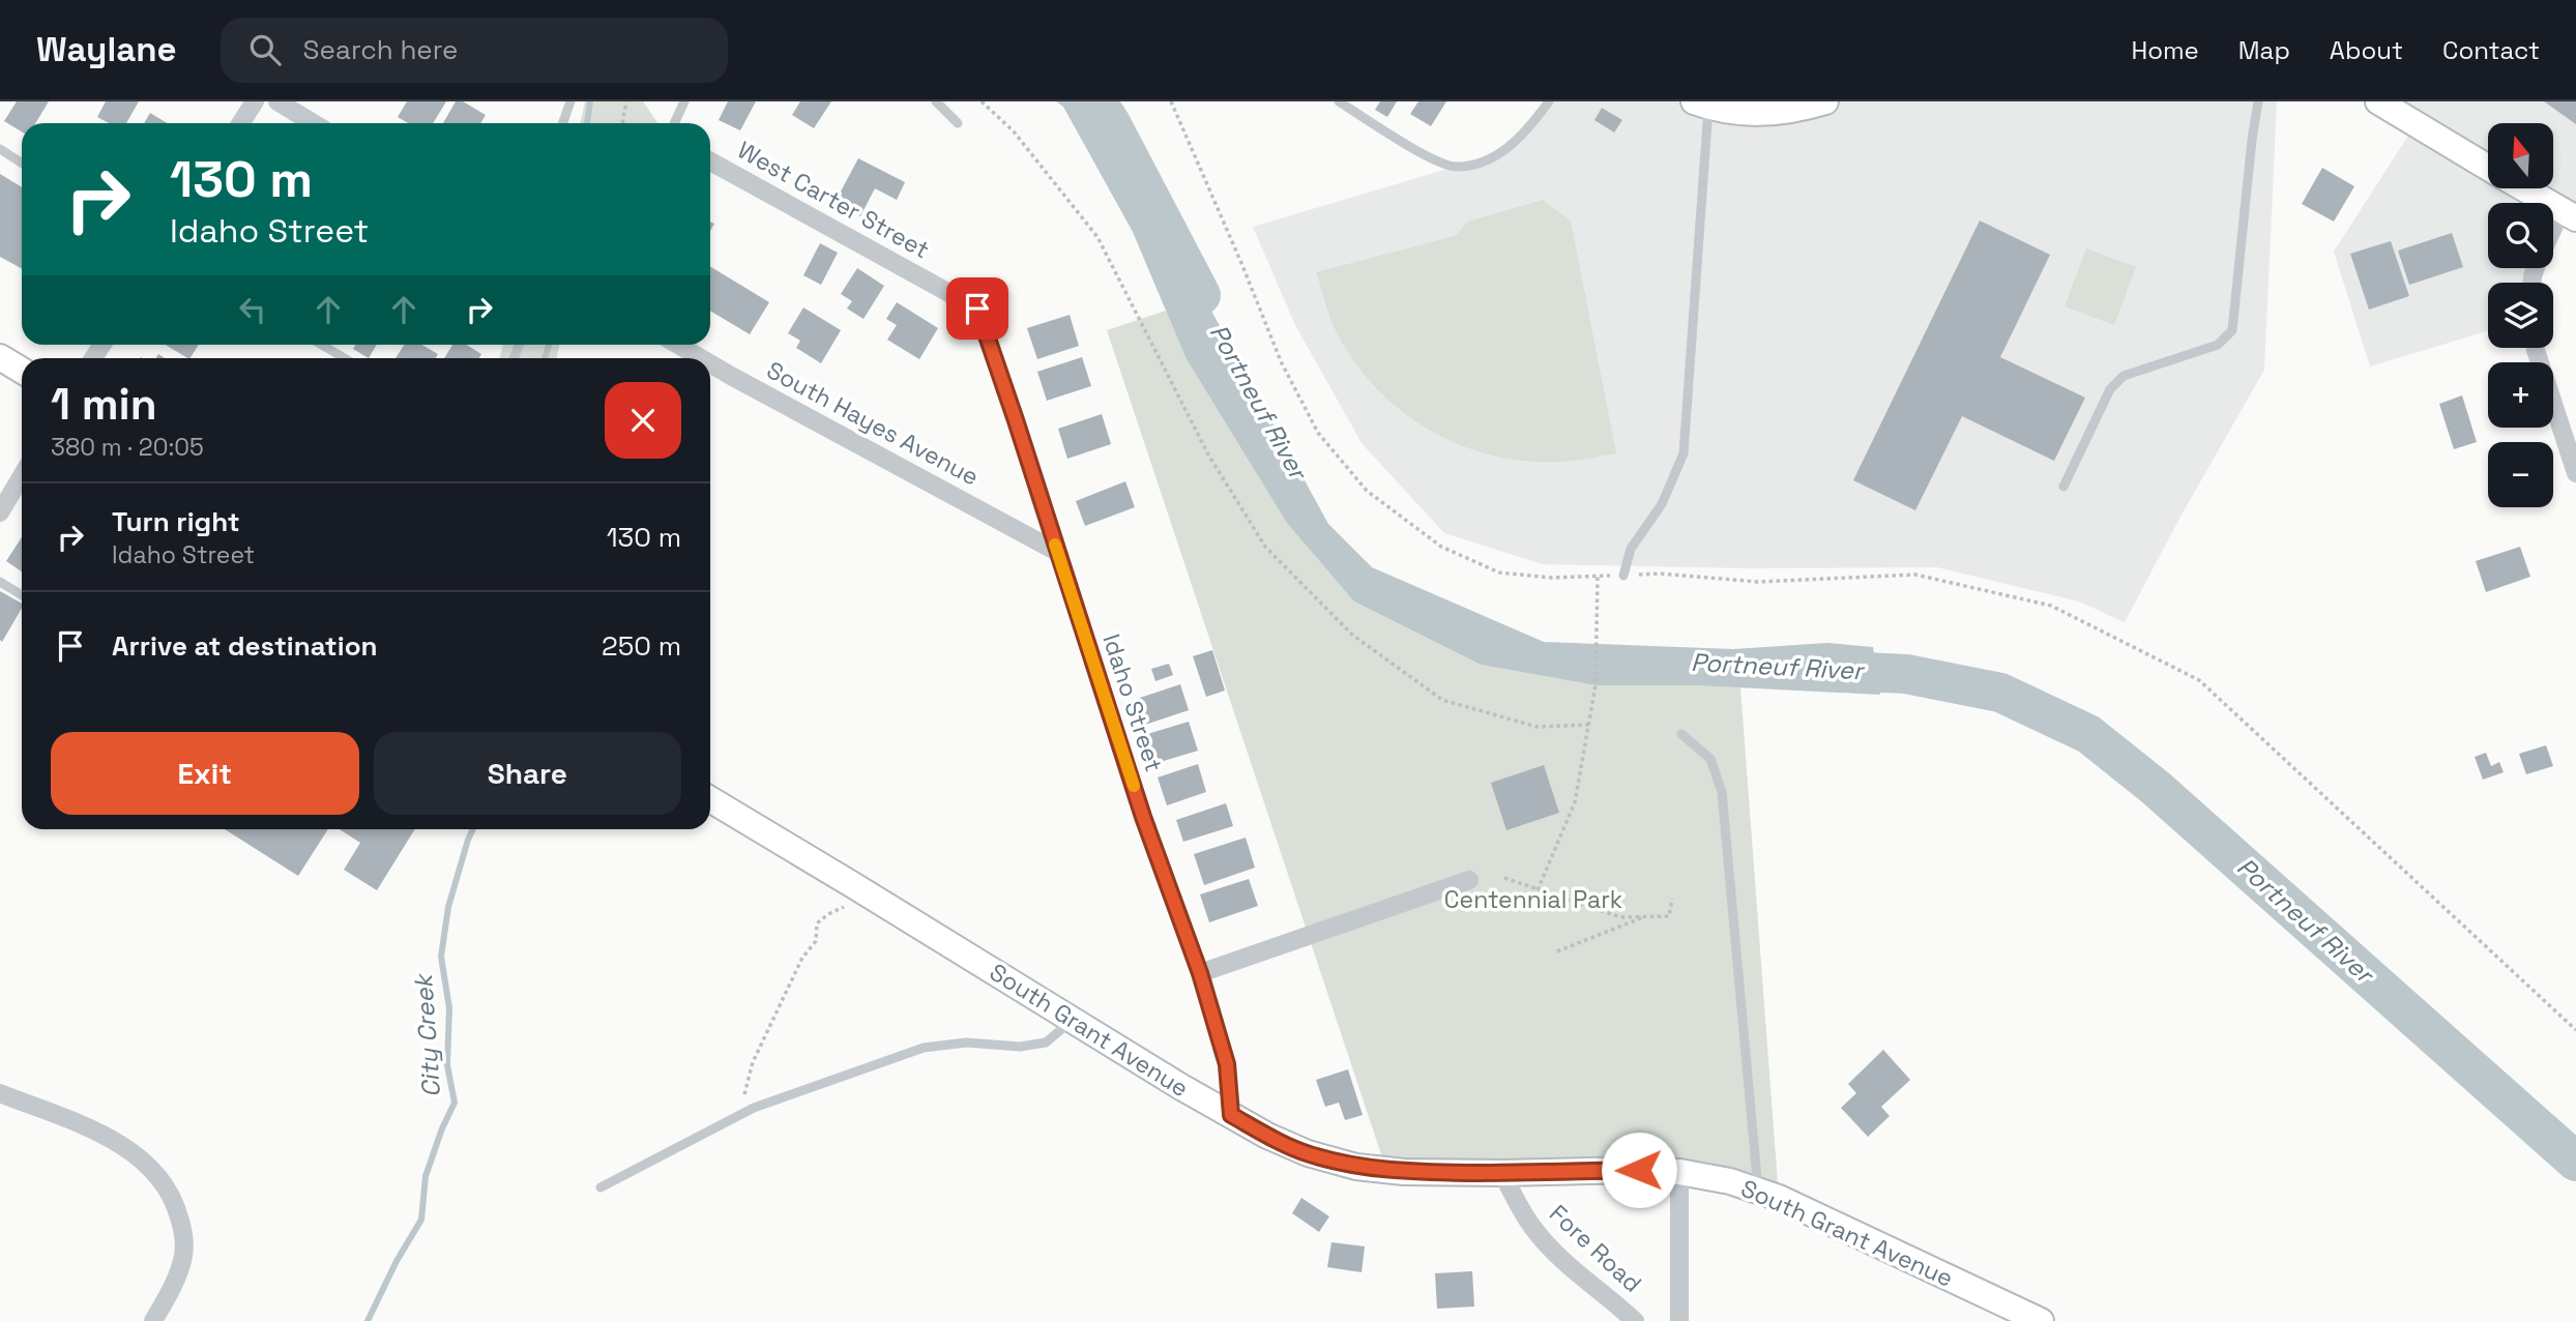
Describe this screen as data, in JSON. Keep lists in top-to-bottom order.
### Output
{
  "streets": {
    "street": [
      "West Carter Street",
      "South Hayes Avenue",
      "Idaho Street",
      "South Grant Avenue",
      "Fore Road"
    ]
  },
  "crossings": [
    ["West Carter Street", "Idaho Street"],
    ["South Hayes Avenue", "Idaho Street"],
    ["Idaho Street", "South Grant Avenue"],
    ["South Grant Avenue", "Fore Road"]
  ],
  "water": ["Portneuf River", "City Creek"],
  "parks": ["Centennial Park"],
  "north": "top",
  "page": {
    "header": "Waylane",
    "search": "Search here",
    "nav": [
      "Home",
      "Map",
      "About",
      "Contact"
    ],
    "map_buttons": ["+", "−"],
    "turn": ["130 m", "Idaho Street"],
    "heading": ["1 min", "380 m · 20:05"],
    "list": [
      {
        "name": "Turn right",
        "note": "Idaho Street",
        "value": "130 m"
      },
      {
        "name": "Arrive at destination",
        "value": "250 m"
      }
    ],
    "buttons": ["Exit", "Share"]
  }
}
